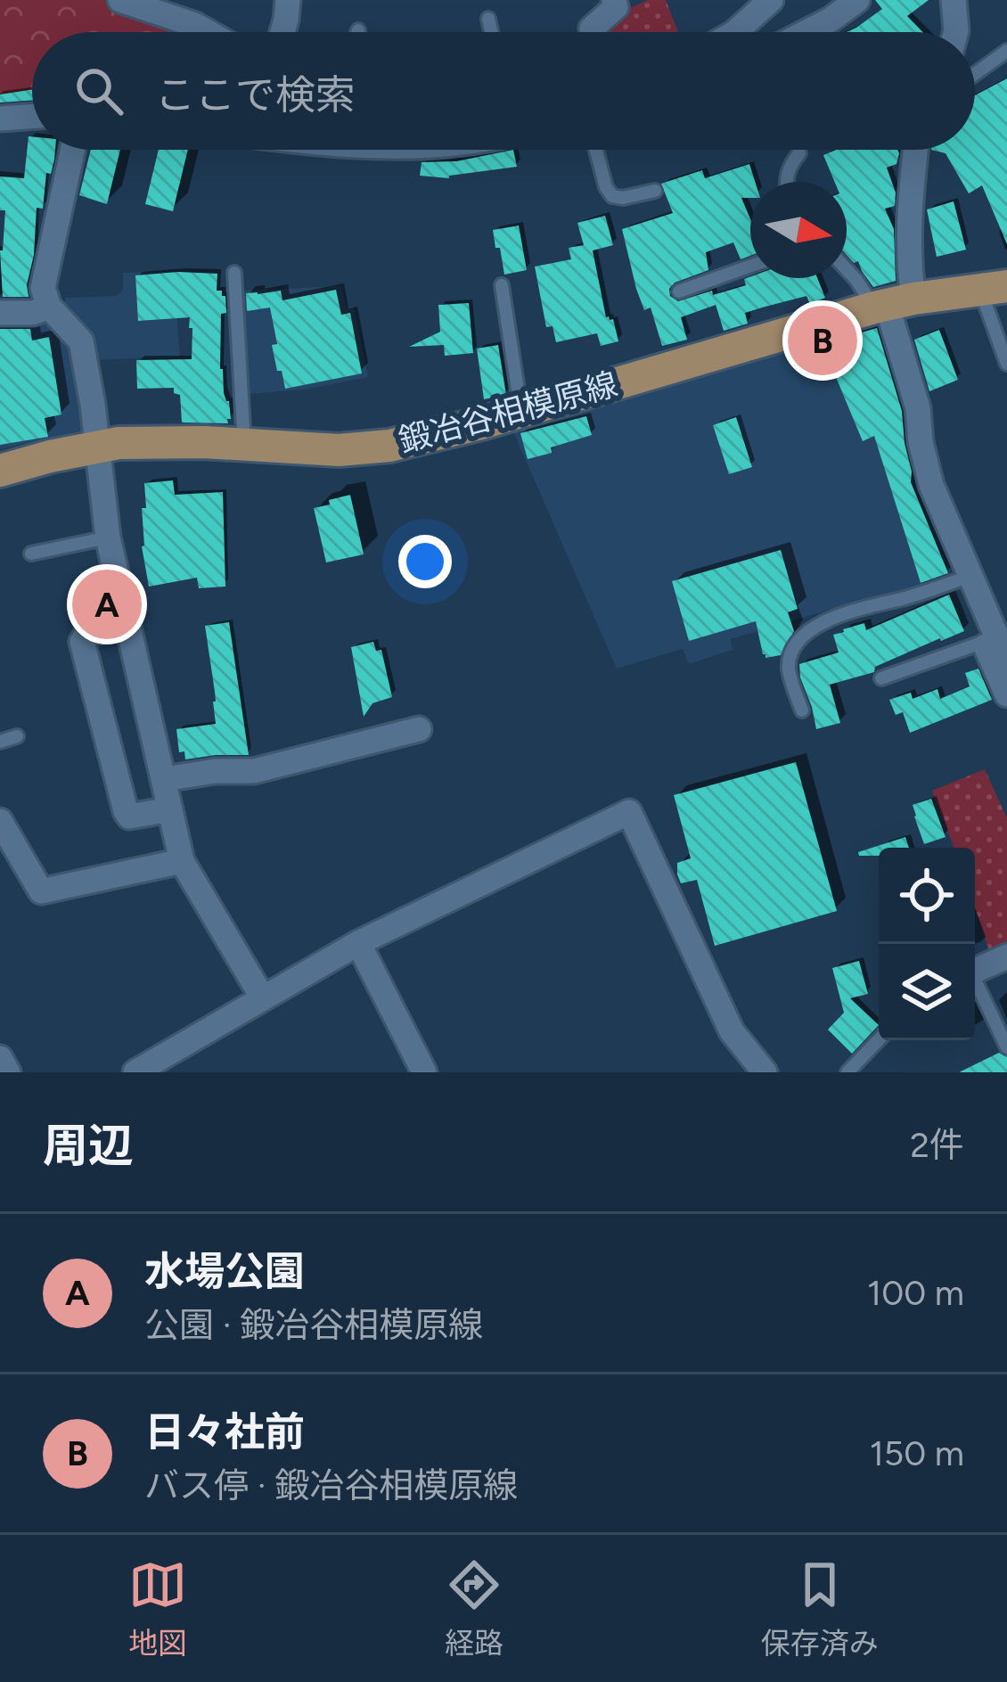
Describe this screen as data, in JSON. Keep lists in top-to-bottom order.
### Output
{
  "streets": {
    "main road": ["鍛冶谷相模原線"]
  },
  "north": "right",
  "page": {
    "search": "ここで検索",
    "pins": ["B", "A"],
    "heading": ["周辺", "2件"],
    "list": [
      {
        "mark": "A",
        "name": "水場公園",
        "note": "公園 · 鍛冶谷相模原線",
        "value": "100 m"
      },
      {
        "mark": "B",
        "name": "日々社前",
        "note": "バス停 · 鍛冶谷相模原線",
        "value": "150 m"
      }
    ],
    "nav": ["地図", "経路", "保存済み"]
  }
}
